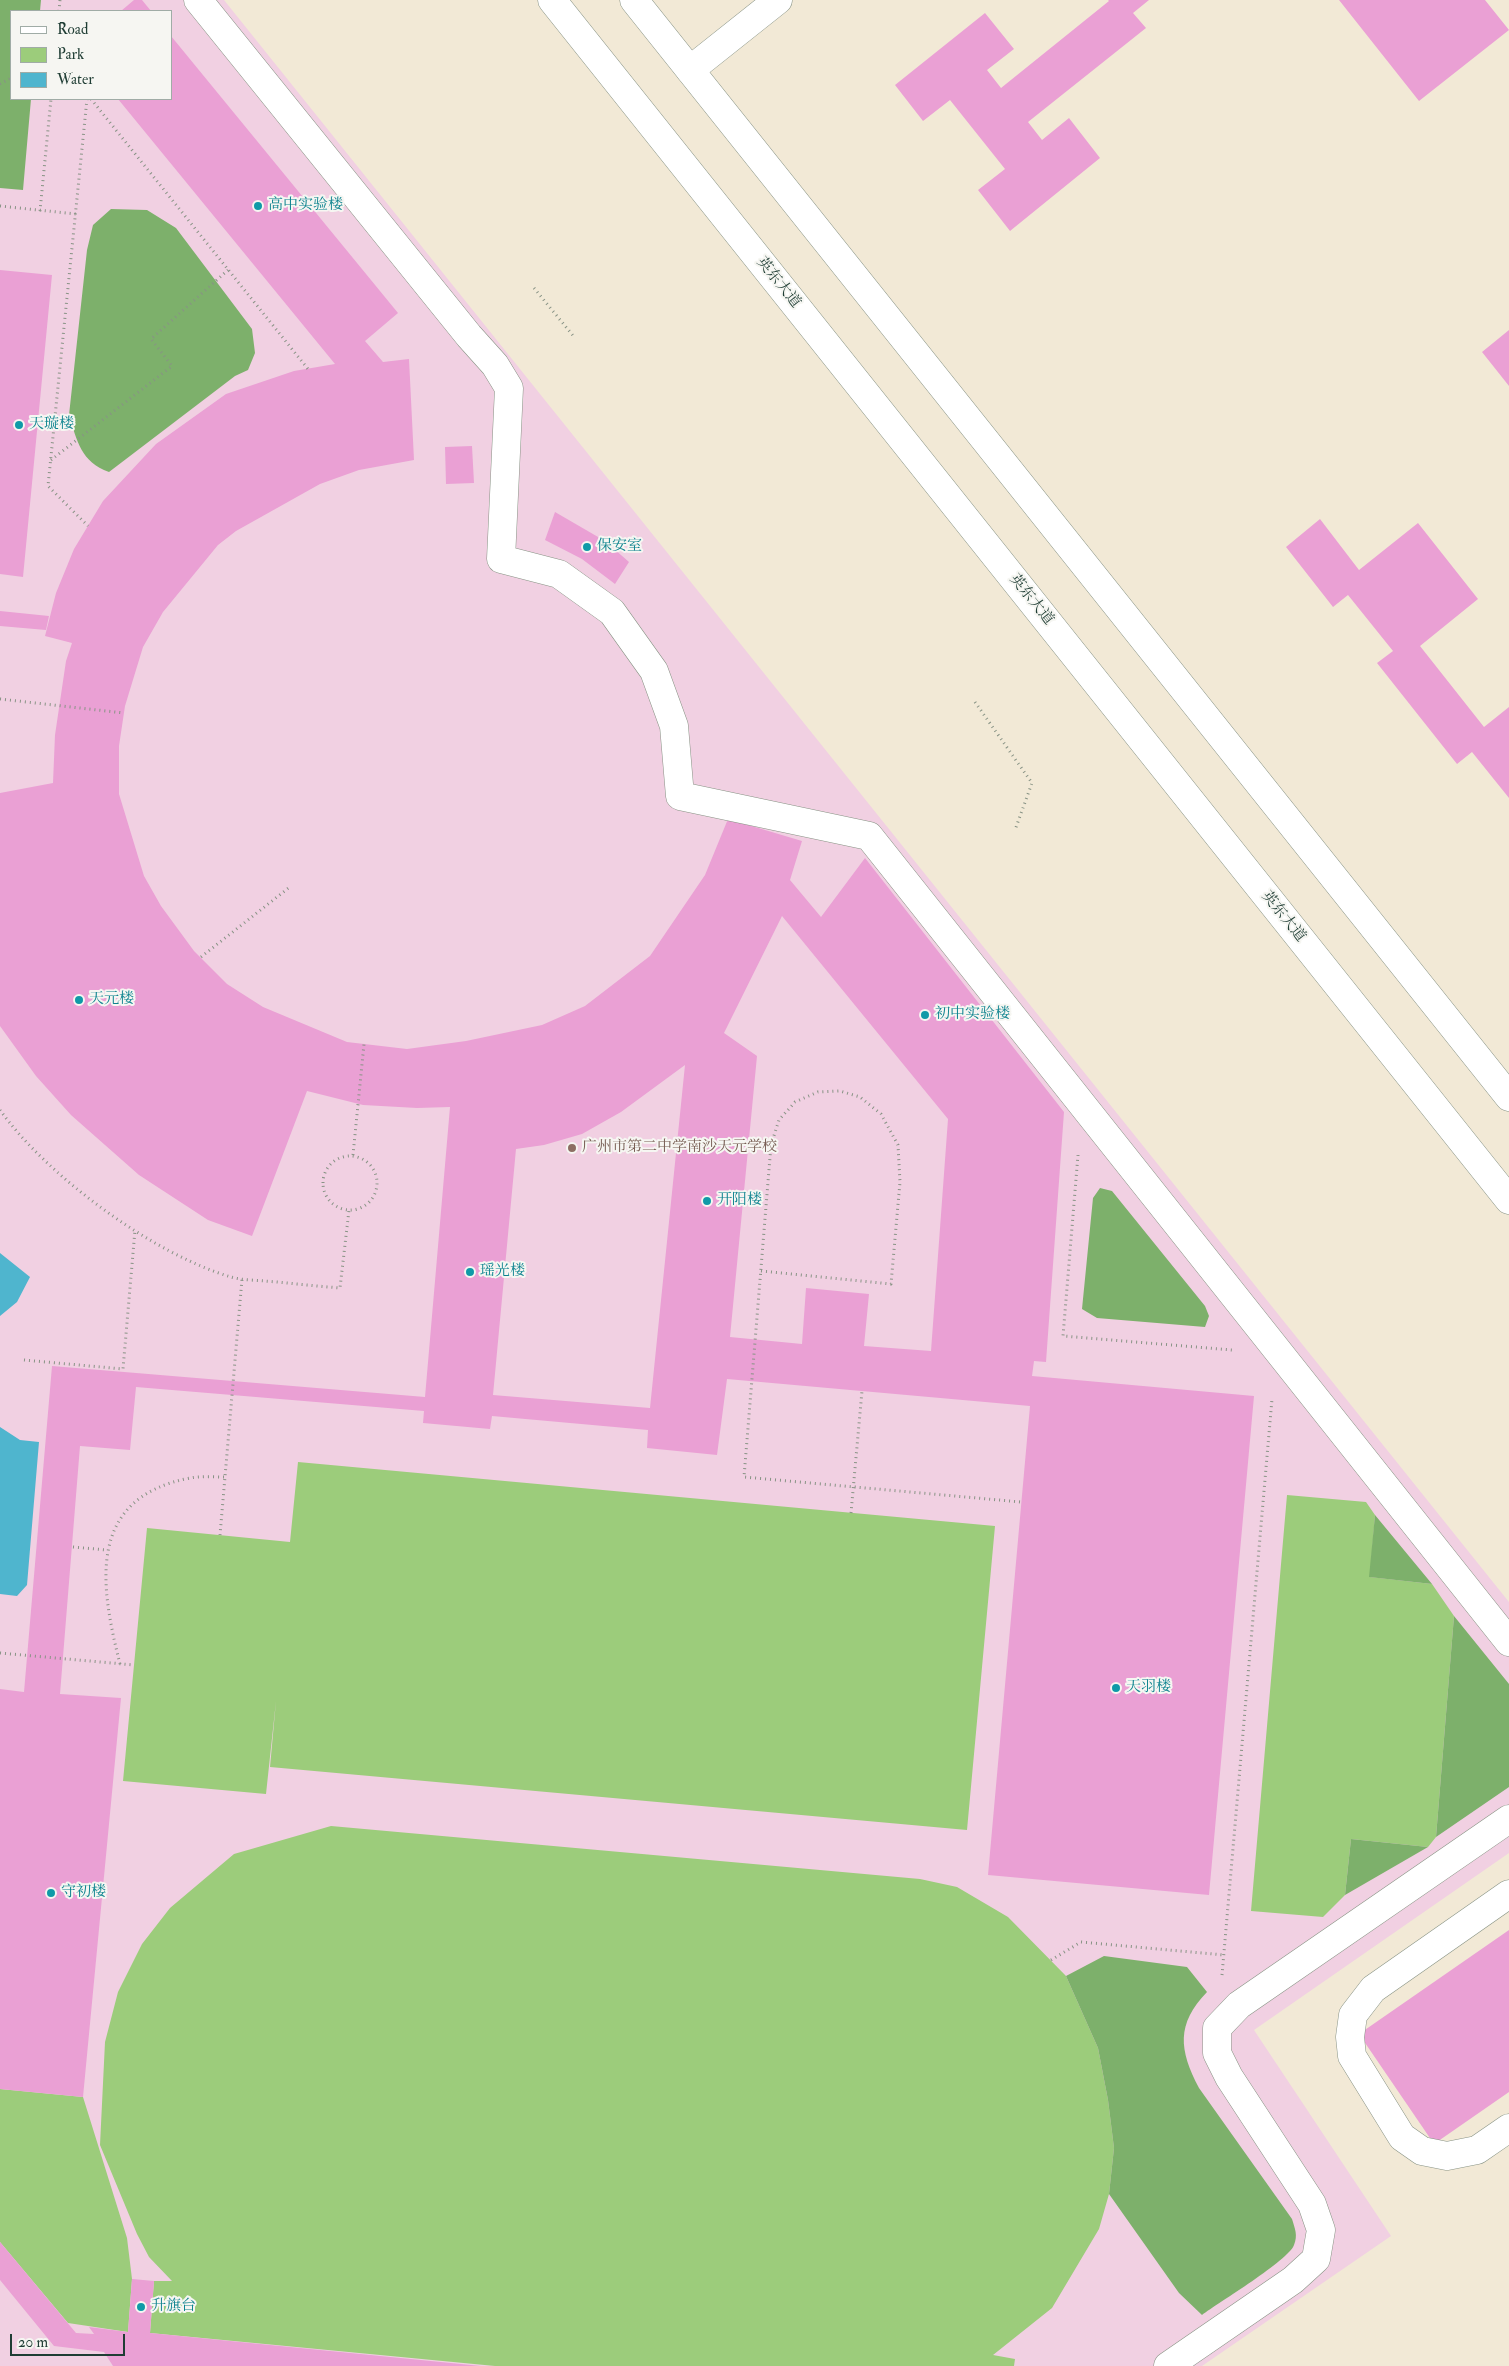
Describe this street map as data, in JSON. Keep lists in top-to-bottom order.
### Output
{
  "streets": {
    "main road": ["英东大道"]
  },
  "places": [
    "高中实验楼",
    "天璇楼",
    "保安室",
    "天元楼",
    "初中实验楼",
    "广州市第二中学南沙天元学校",
    "开阳楼",
    "瑶光楼",
    "天羽楼",
    "守初楼",
    "升旗台"
  ],
  "legend": ["Road", "Park", "Water"],
  "scale_bar": "20 m"
}
